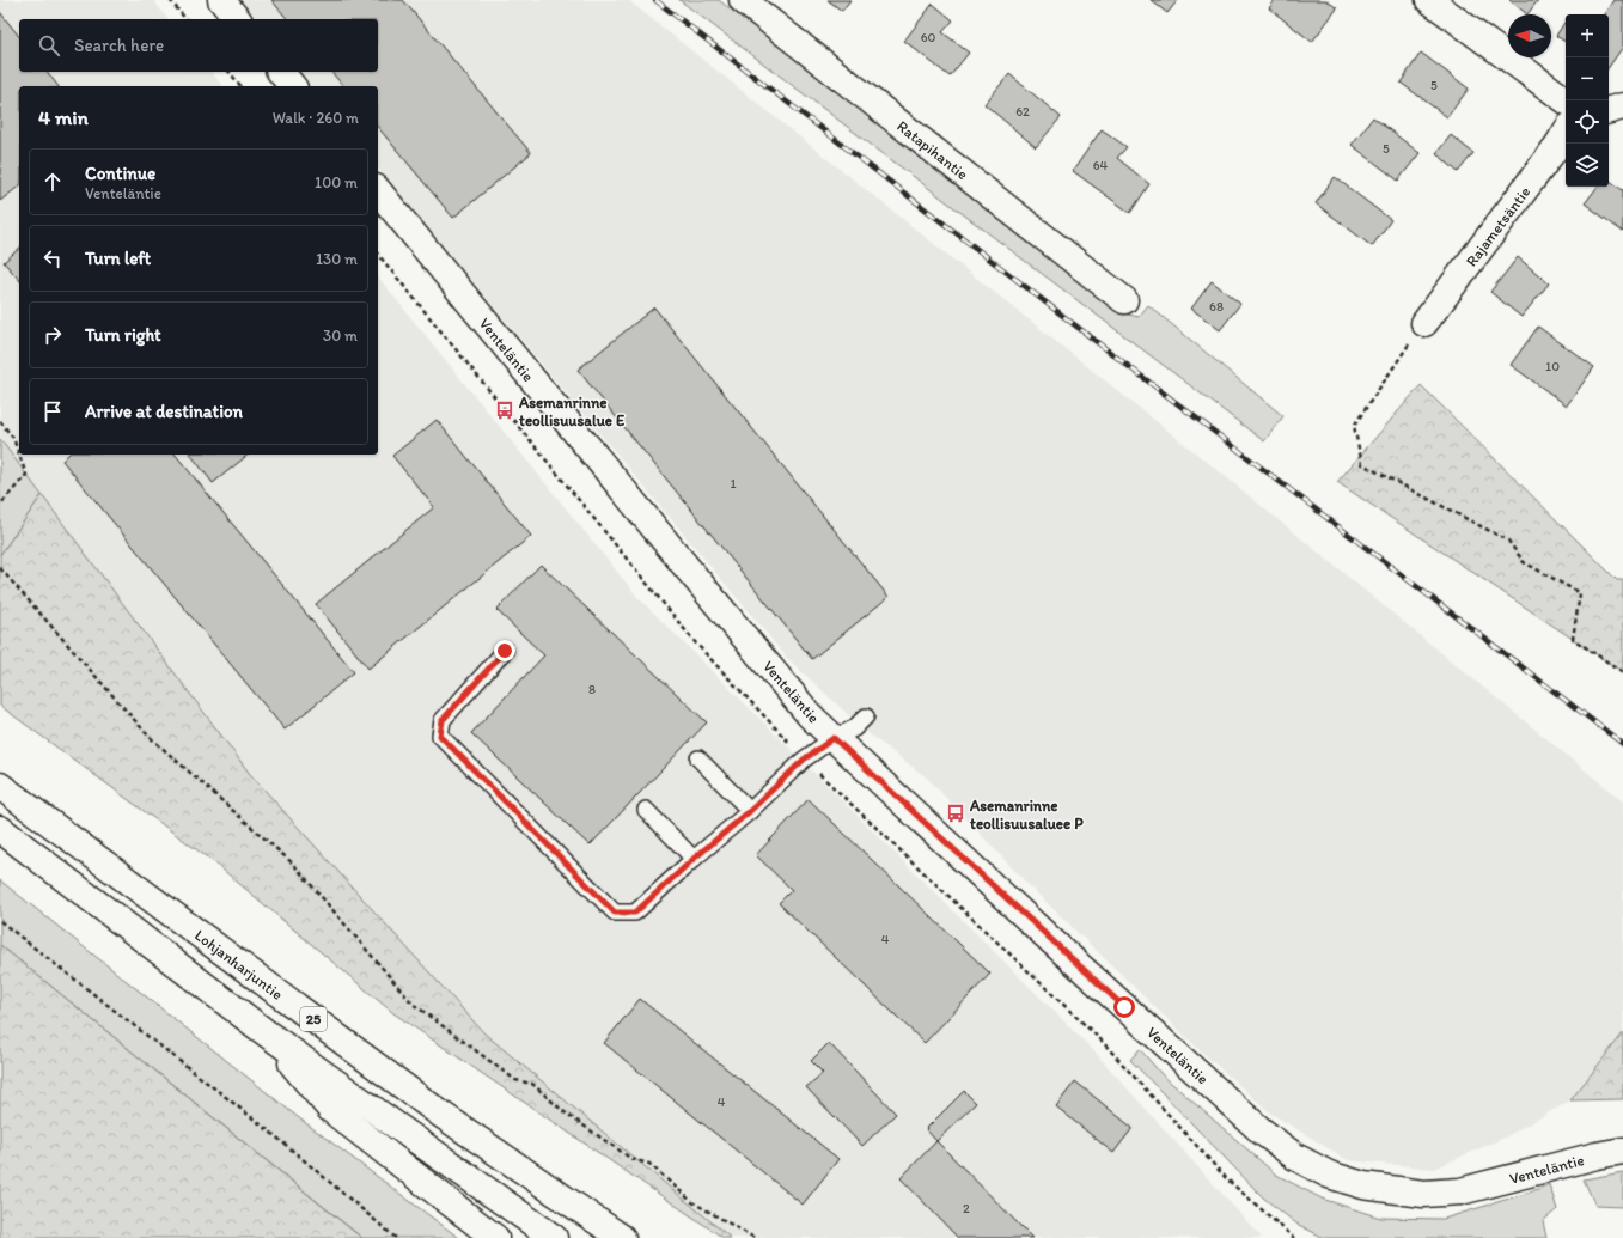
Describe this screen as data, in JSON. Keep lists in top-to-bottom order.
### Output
{
  "streets": {
    "main road": [
      "Ratapihantie",
      "Rajametsäntie",
      "Venteläntie",
      "Lohjanharjuntie",
      "25"
    ]
  },
  "places": {
    "bus stop": ["Asemanrinne teollisuusalue E", "Asemanrinne teollisuusaluee P"]
  },
  "house_numbers": [
    "60",
    "5",
    "62",
    "5",
    "64",
    "68",
    "10",
    "1",
    "8",
    "4",
    "4",
    "2"
  ],
  "north": "left",
  "page": {
    "map_buttons": ["+", "−"],
    "search": "Search here",
    "heading": ["4 min", "Walk · 260 m"],
    "list": [
      ["Continue", "Venteläntie", "100 m"],
      ["Turn left", "130 m"],
      ["Turn right", "30 m"],
      "Arrive at destination"
    ]
  }
}
